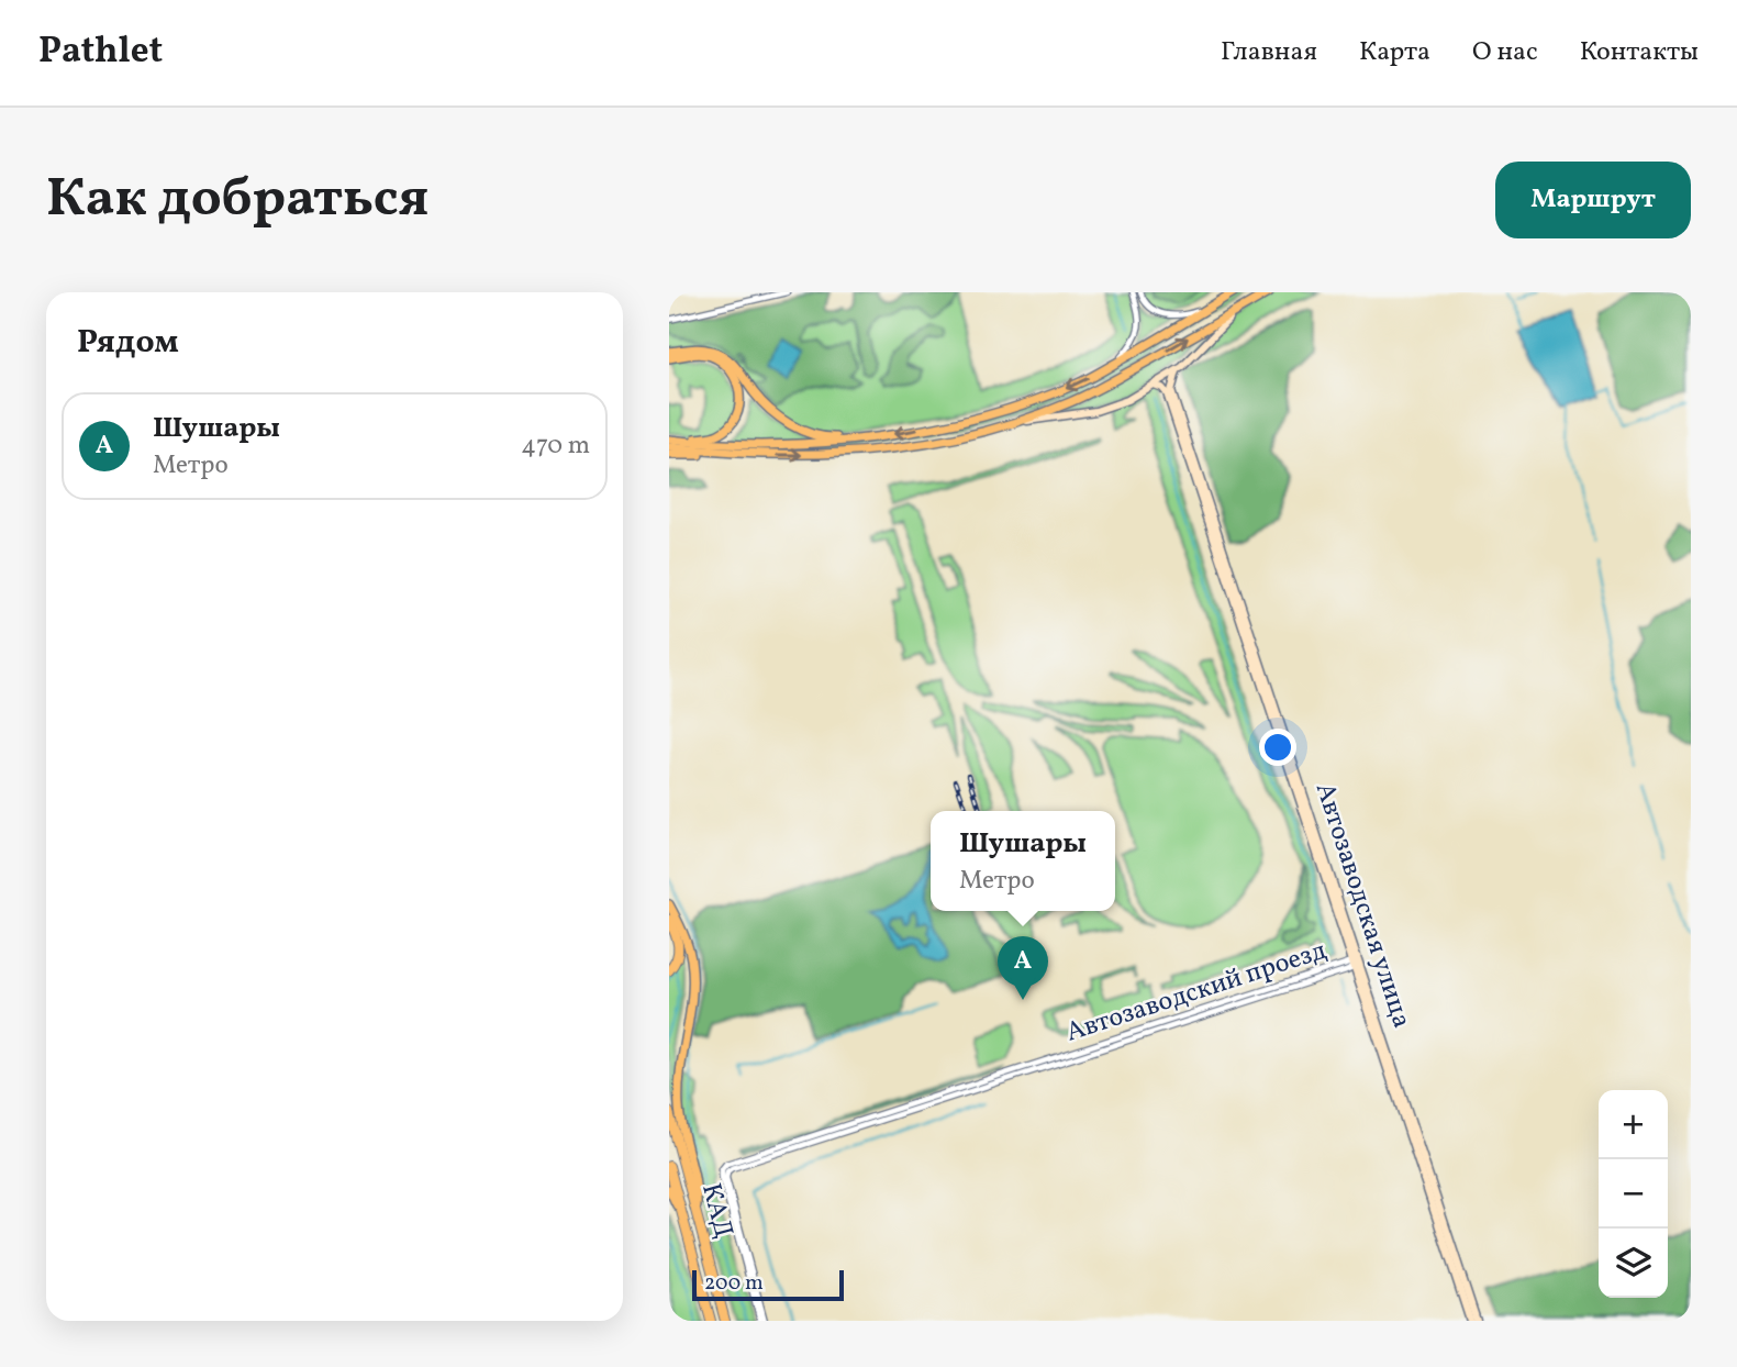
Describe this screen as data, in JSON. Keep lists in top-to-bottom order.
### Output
{
  "streets": {
    "highway": ["КАД"],
    "street": ["Автозаводская улица", "Автозаводский проезд"]
  },
  "crossings": [
    ["Автозаводская улица", "Автозаводский проезд"]
  ],
  "scale_bar": "200 m",
  "page": {
    "header": "Pathlet",
    "nav": [
      "Главная",
      "Карта",
      "О нас",
      "Контакты"
    ],
    "buttons": "Маршрут",
    "title": "Как добраться",
    "heading": "Рядом",
    "list": [
      {
        "mark": "A",
        "name": "Шушары",
        "note": "Метро",
        "value": "470 m"
      }
    ],
    "popup": ["Шушары", "Метро"],
    "pins": "A",
    "map_buttons": ["+", "−"],
    "scale": "200 m"
  }
}
